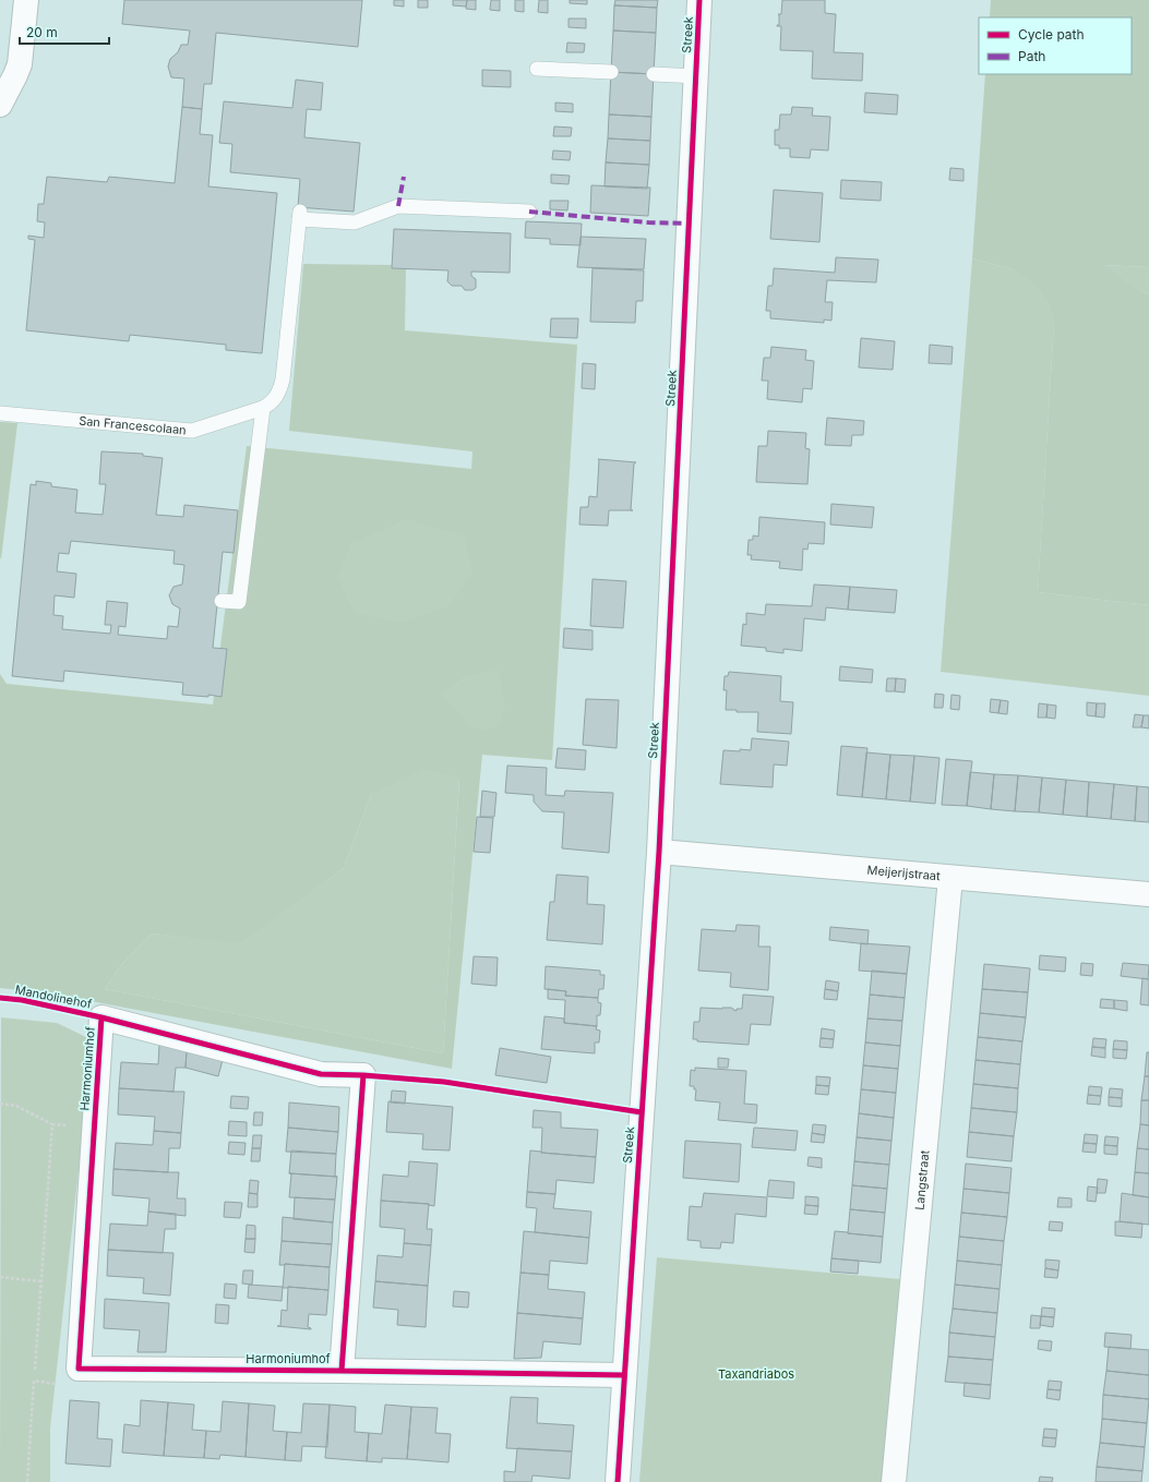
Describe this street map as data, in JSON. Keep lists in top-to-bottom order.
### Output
{
  "streets": {
    "street": [
      "Streek",
      "Meijerijstraat",
      "Harmoniumhof",
      "Langstraat"
    ],
    "lane": ["San Francescolaan"],
    "cycle path": ["Mandolinehof"]
  },
  "crossings": [
    ["Streek", "Meijerijstraat"],
    ["Streek", "Harmoniumhof"],
    ["Meijerijstraat", "Langstraat"]
  ],
  "parks": ["Taxandriabos"],
  "legend": ["Cycle path", "Path"],
  "scale_bar": "20 m"
}
